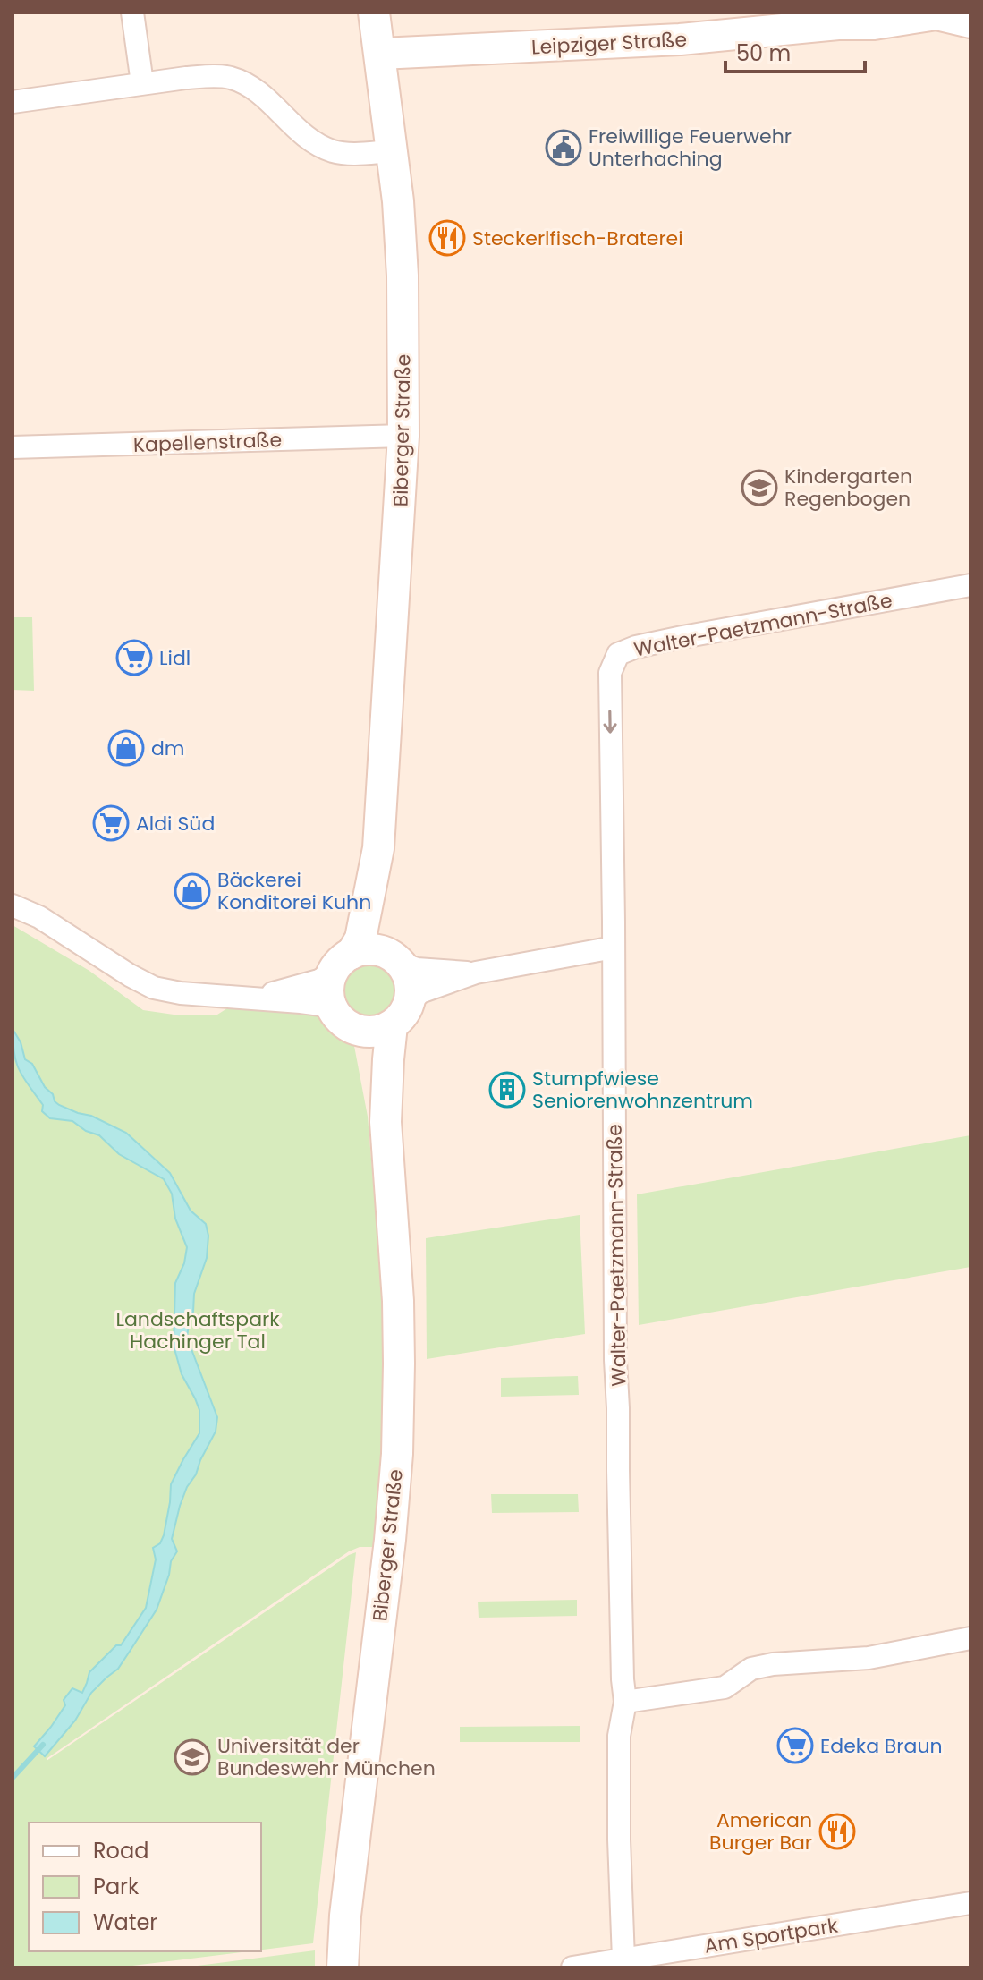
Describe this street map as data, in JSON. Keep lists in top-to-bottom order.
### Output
{
  "streets": {
    "main road": ["Leipziger Straße", "Biberger Straße"],
    "street": ["Kapellenstraße", "Walter-Paetzmann-Straße", "Am Sportpark"]
  },
  "crossings": [
    ["Leipziger Straße", "Biberger Straße"],
    ["Biberger Straße", "Kapellenstraße"],
    ["Walter-Paetzmann-Straße", "Am Sportpark"]
  ],
  "parks": ["Landschaftspark Hachinger Tal"],
  "places": {
    "public building": ["Freiwillige Feuerwehr Unterhaching"],
    "restaurant": ["Steckerlfisch-Braterei", "American Burger Bar"],
    "school or university": ["Kindergarten Regenbogen", "Universität der Bundeswehr München"],
    "supermarket": ["Lidl", "Aldi Süd", "Edeka Braun"],
    "shop": ["dm", "Bäckerei Konditorei Kuhn"],
    "building": ["Stumpfwiese Seniorenwohnzentrum"]
  },
  "legend": ["Road", "Park", "Water"],
  "scale_bar": "50 m"
}
